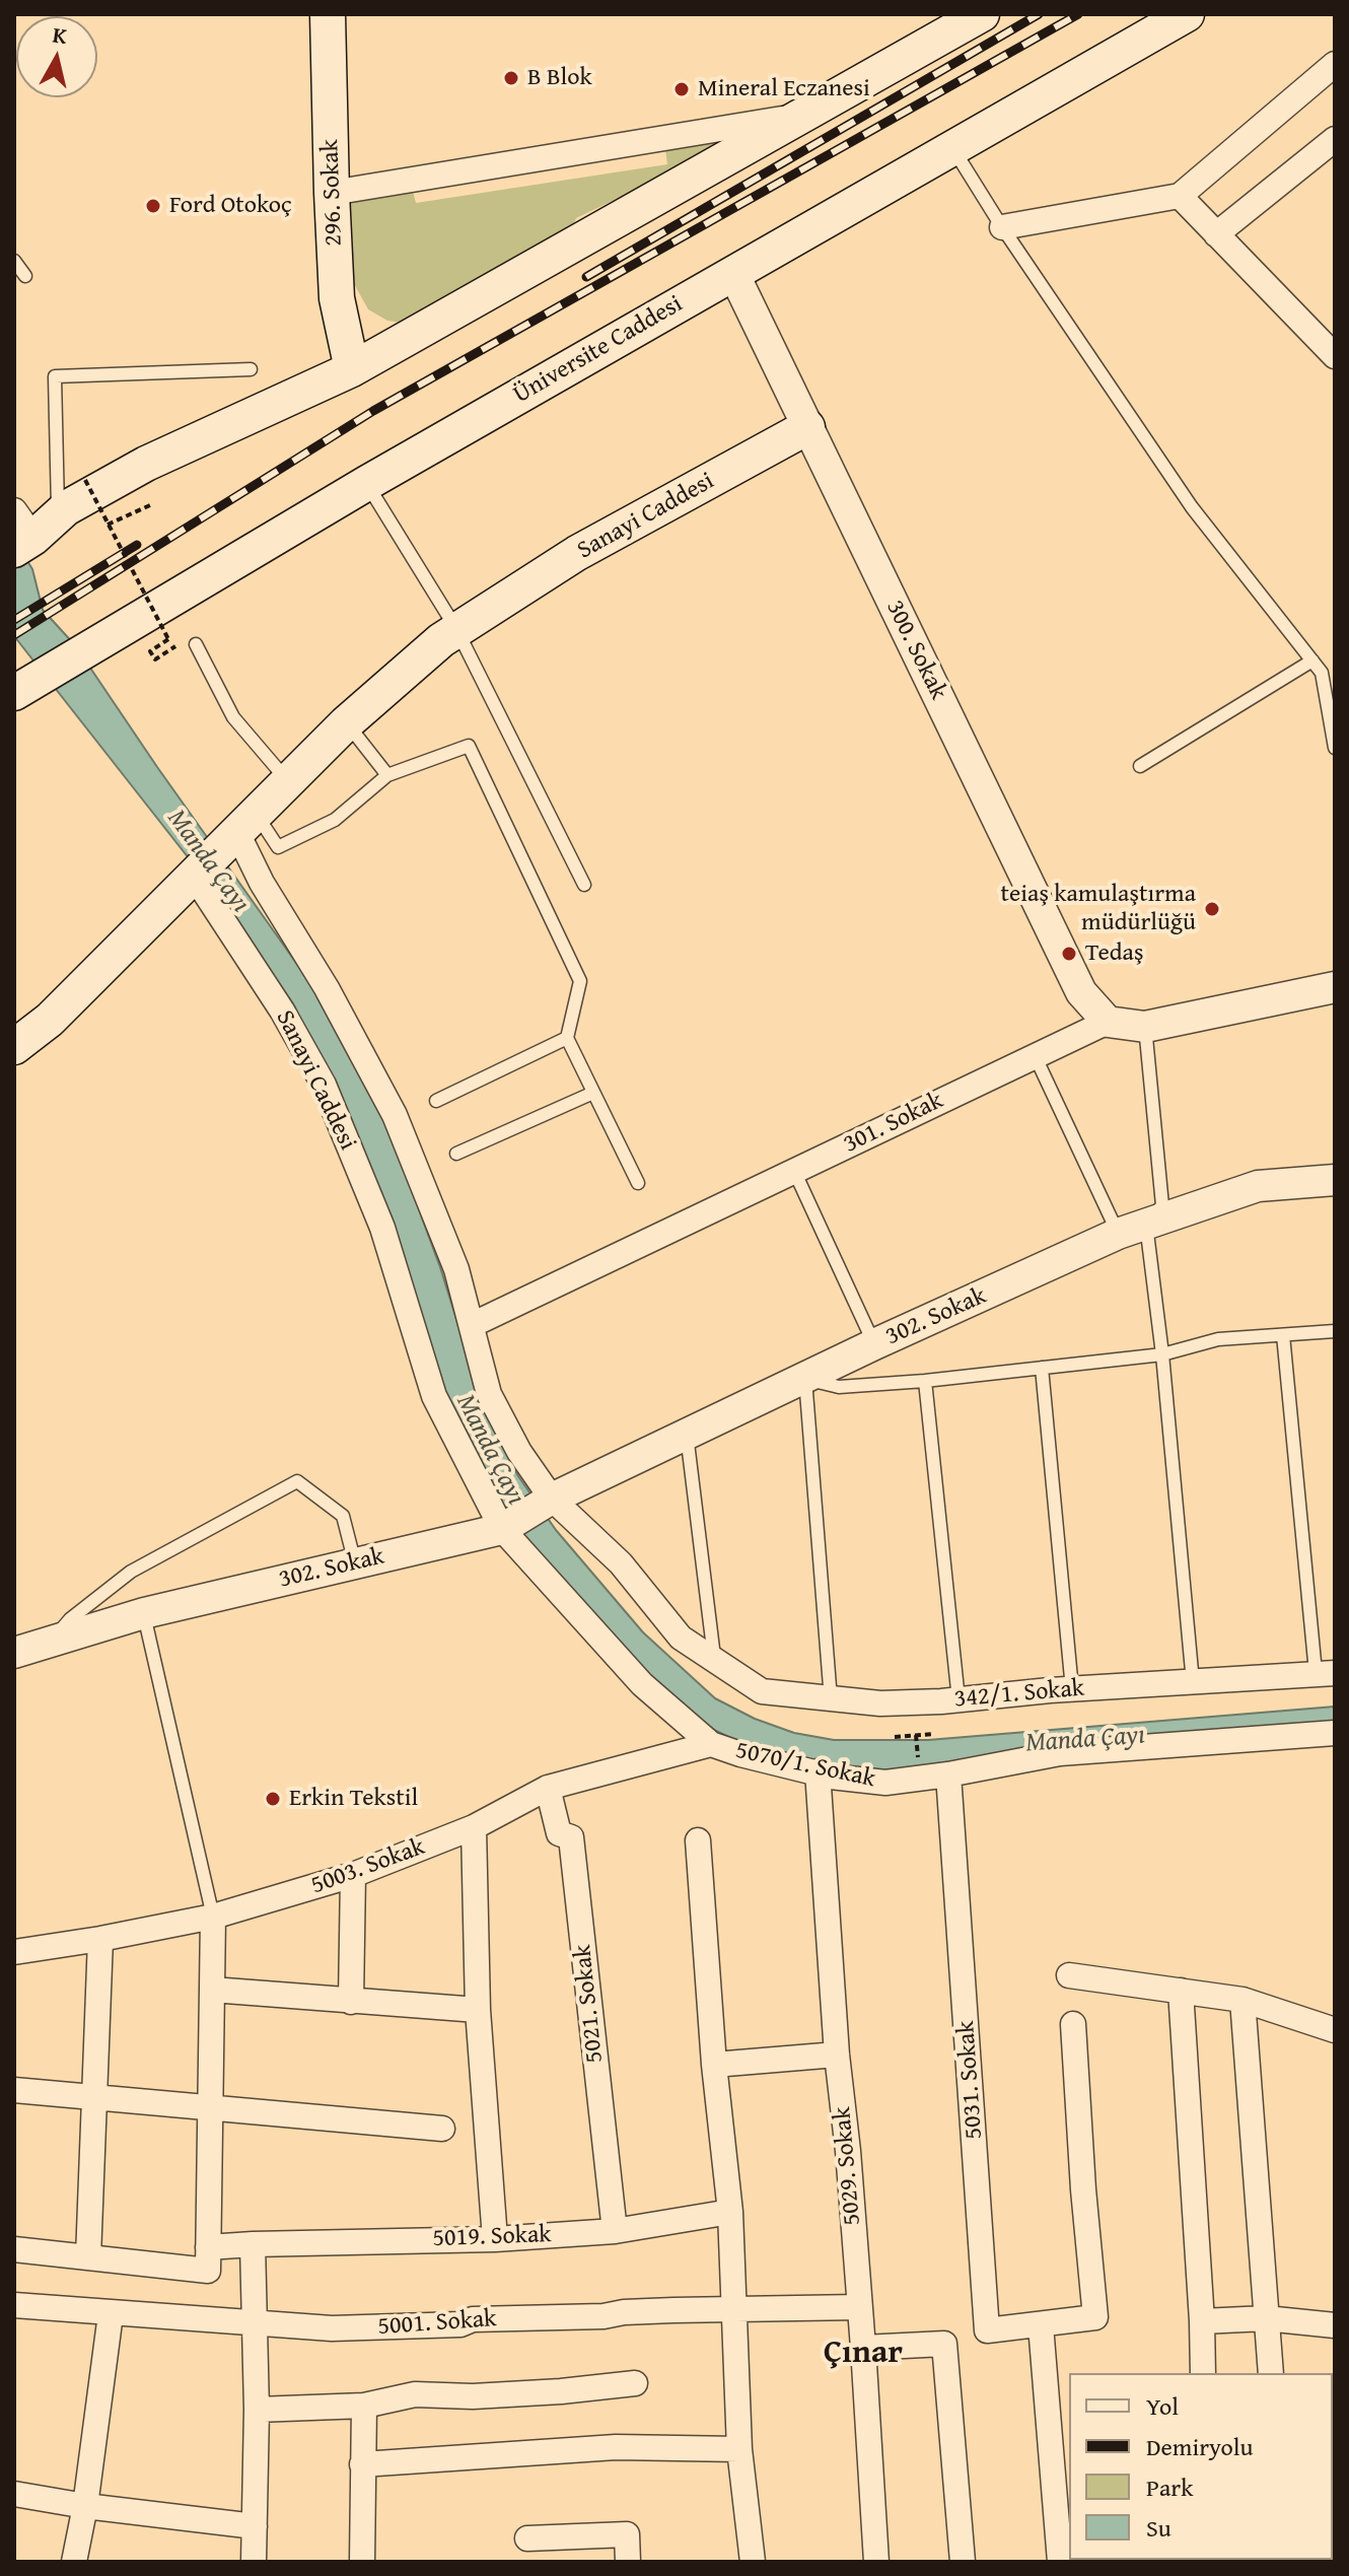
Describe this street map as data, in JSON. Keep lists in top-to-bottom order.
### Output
{
  "streets": {
    "main road": ["296. Sokak", "Üniversite Caddesi", "Sanayi Caddesi"],
    "street": [
      "300. Sokak",
      "301. Sokak",
      "302. Sokak",
      "342/1. Sokak",
      "5070/1. Sokak",
      "5003. Sokak",
      "5021. Sokak",
      "5031. Sokak",
      "5029. Sokak",
      "5019. Sokak",
      "5001. Sokak"
    ]
  },
  "crossings": [
    ["Üniversite Caddesi", "300. Sokak"],
    ["Sanayi Caddesi", "300. Sokak"],
    ["Sanayi Caddesi", "302. Sokak"],
    ["Sanayi Caddesi", "342/1. Sokak"],
    ["300. Sokak", "301. Sokak"],
    ["301. Sokak", "342/1. Sokak"],
    ["302. Sokak", "342/1. Sokak"],
    ["5070/1. Sokak", "5003. Sokak"],
    ["5070/1. Sokak", "5031. Sokak"],
    ["5070/1. Sokak", "5029. Sokak"],
    ["5003. Sokak", "5021. Sokak"],
    ["5021. Sokak", "5019. Sokak"],
    ["5029. Sokak", "5001. Sokak"]
  ],
  "districts": ["Çınar"],
  "water": ["Manda Çayı"],
  "places": [
    "B Blok",
    "Mineral Eczanesi",
    "Ford Otokoç",
    "teiaş kamulaştırma müdürlüğü",
    "Tedaş",
    "Erkin Tekstil"
  ],
  "legend": [
    "Yol",
    "Demiryolu",
    "Park",
    "Su"
  ],
  "north": "top"
}
